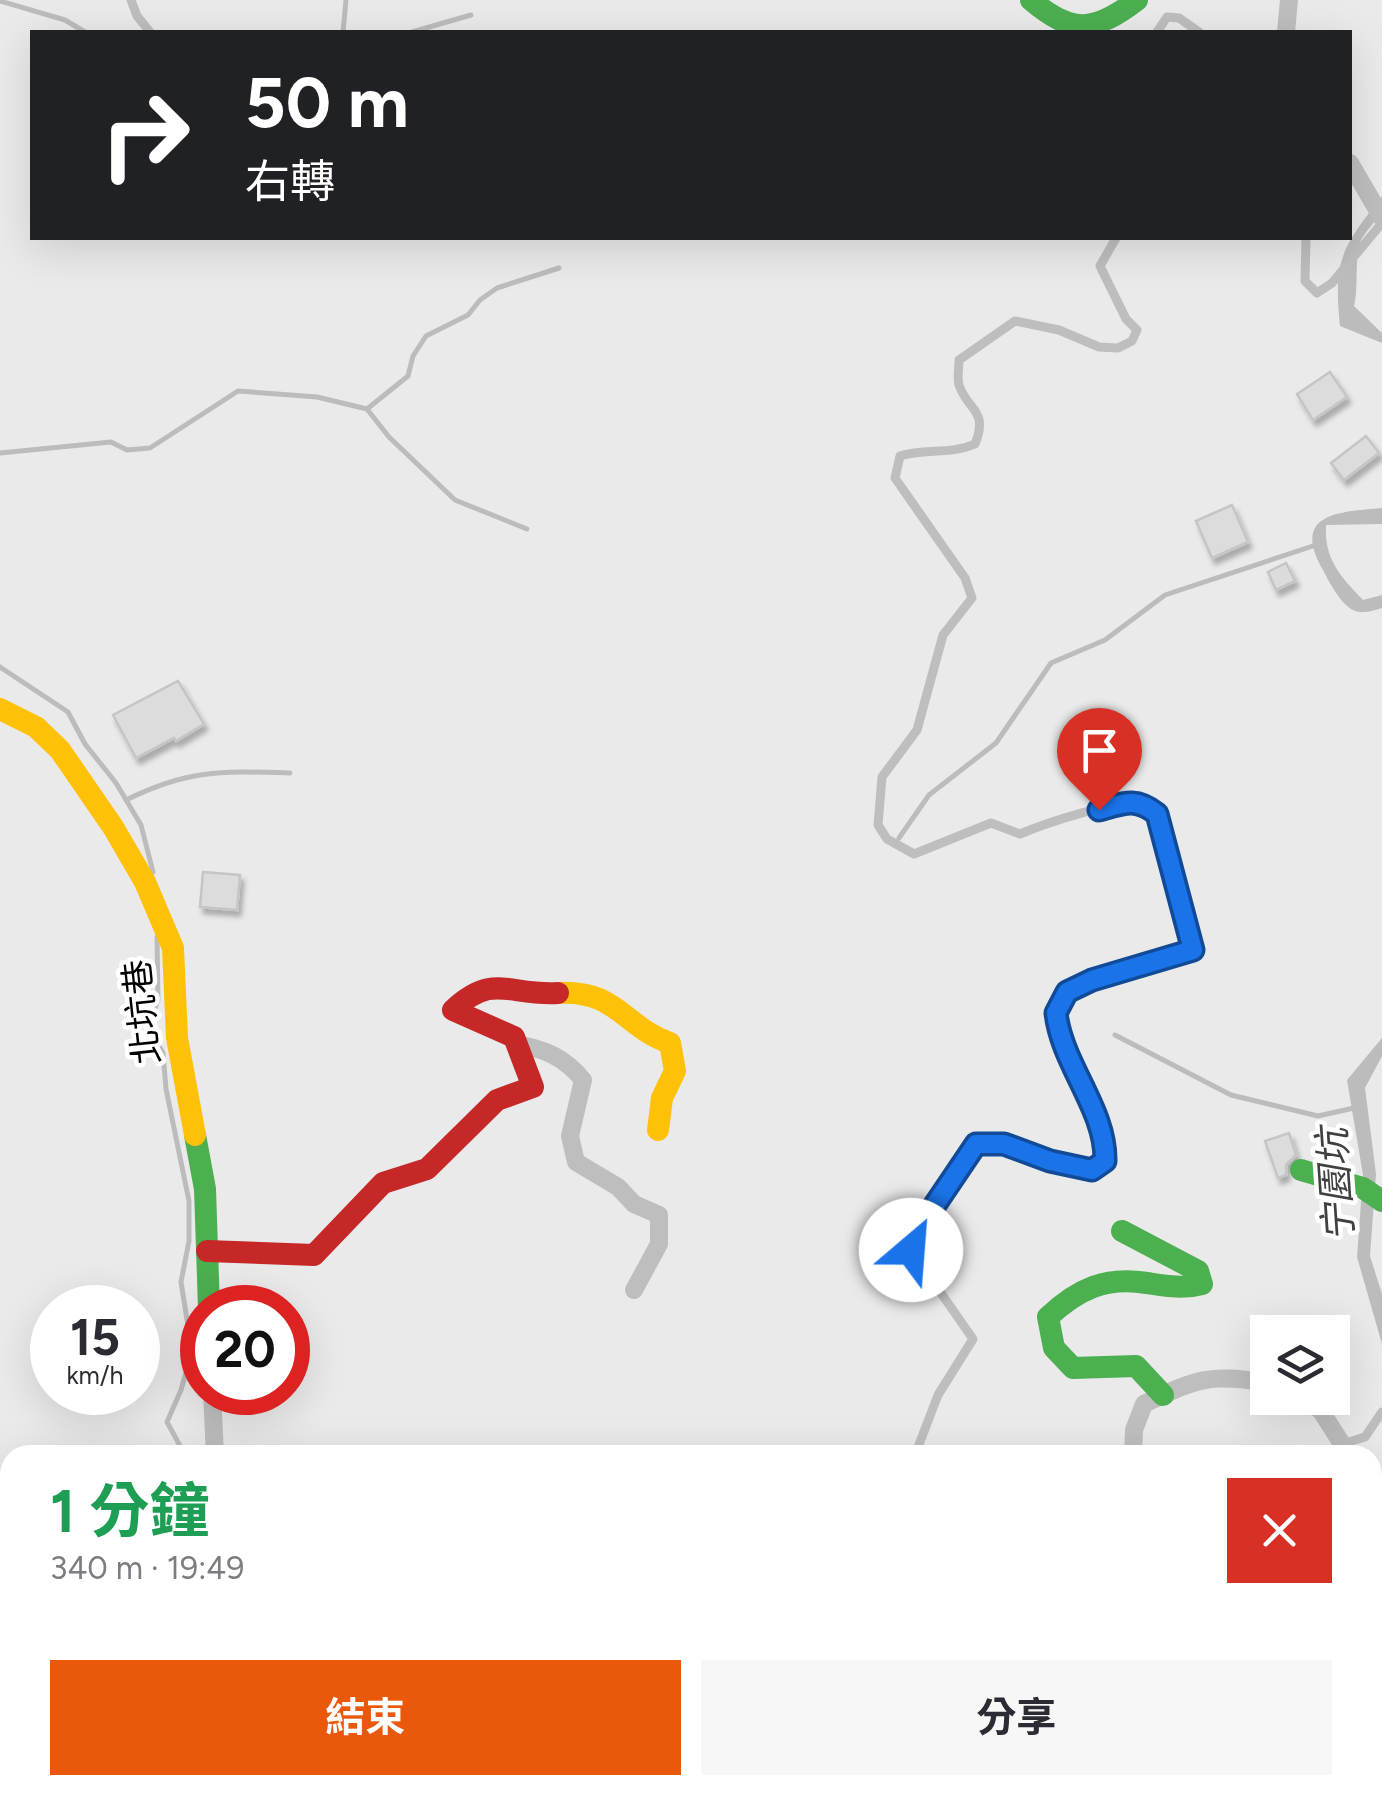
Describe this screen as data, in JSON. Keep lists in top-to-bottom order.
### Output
{
  "streets": {
    "street": ["北坑巷"]
  },
  "water": ["宁園坑"],
  "page": {
    "turn": ["50 m", "右轉"],
    "speed": "15 km/h",
    "limit": "20",
    "heading": ["1 分鐘", "340 m · 19:49"],
    "buttons": ["結束", "分享"]
  }
}
